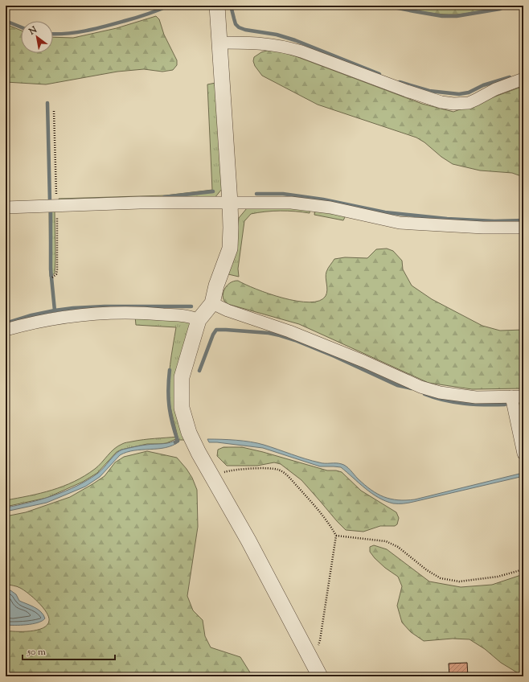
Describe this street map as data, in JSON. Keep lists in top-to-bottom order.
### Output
{
  "scale_bar": "50 m",
  "north": "top left"
}
